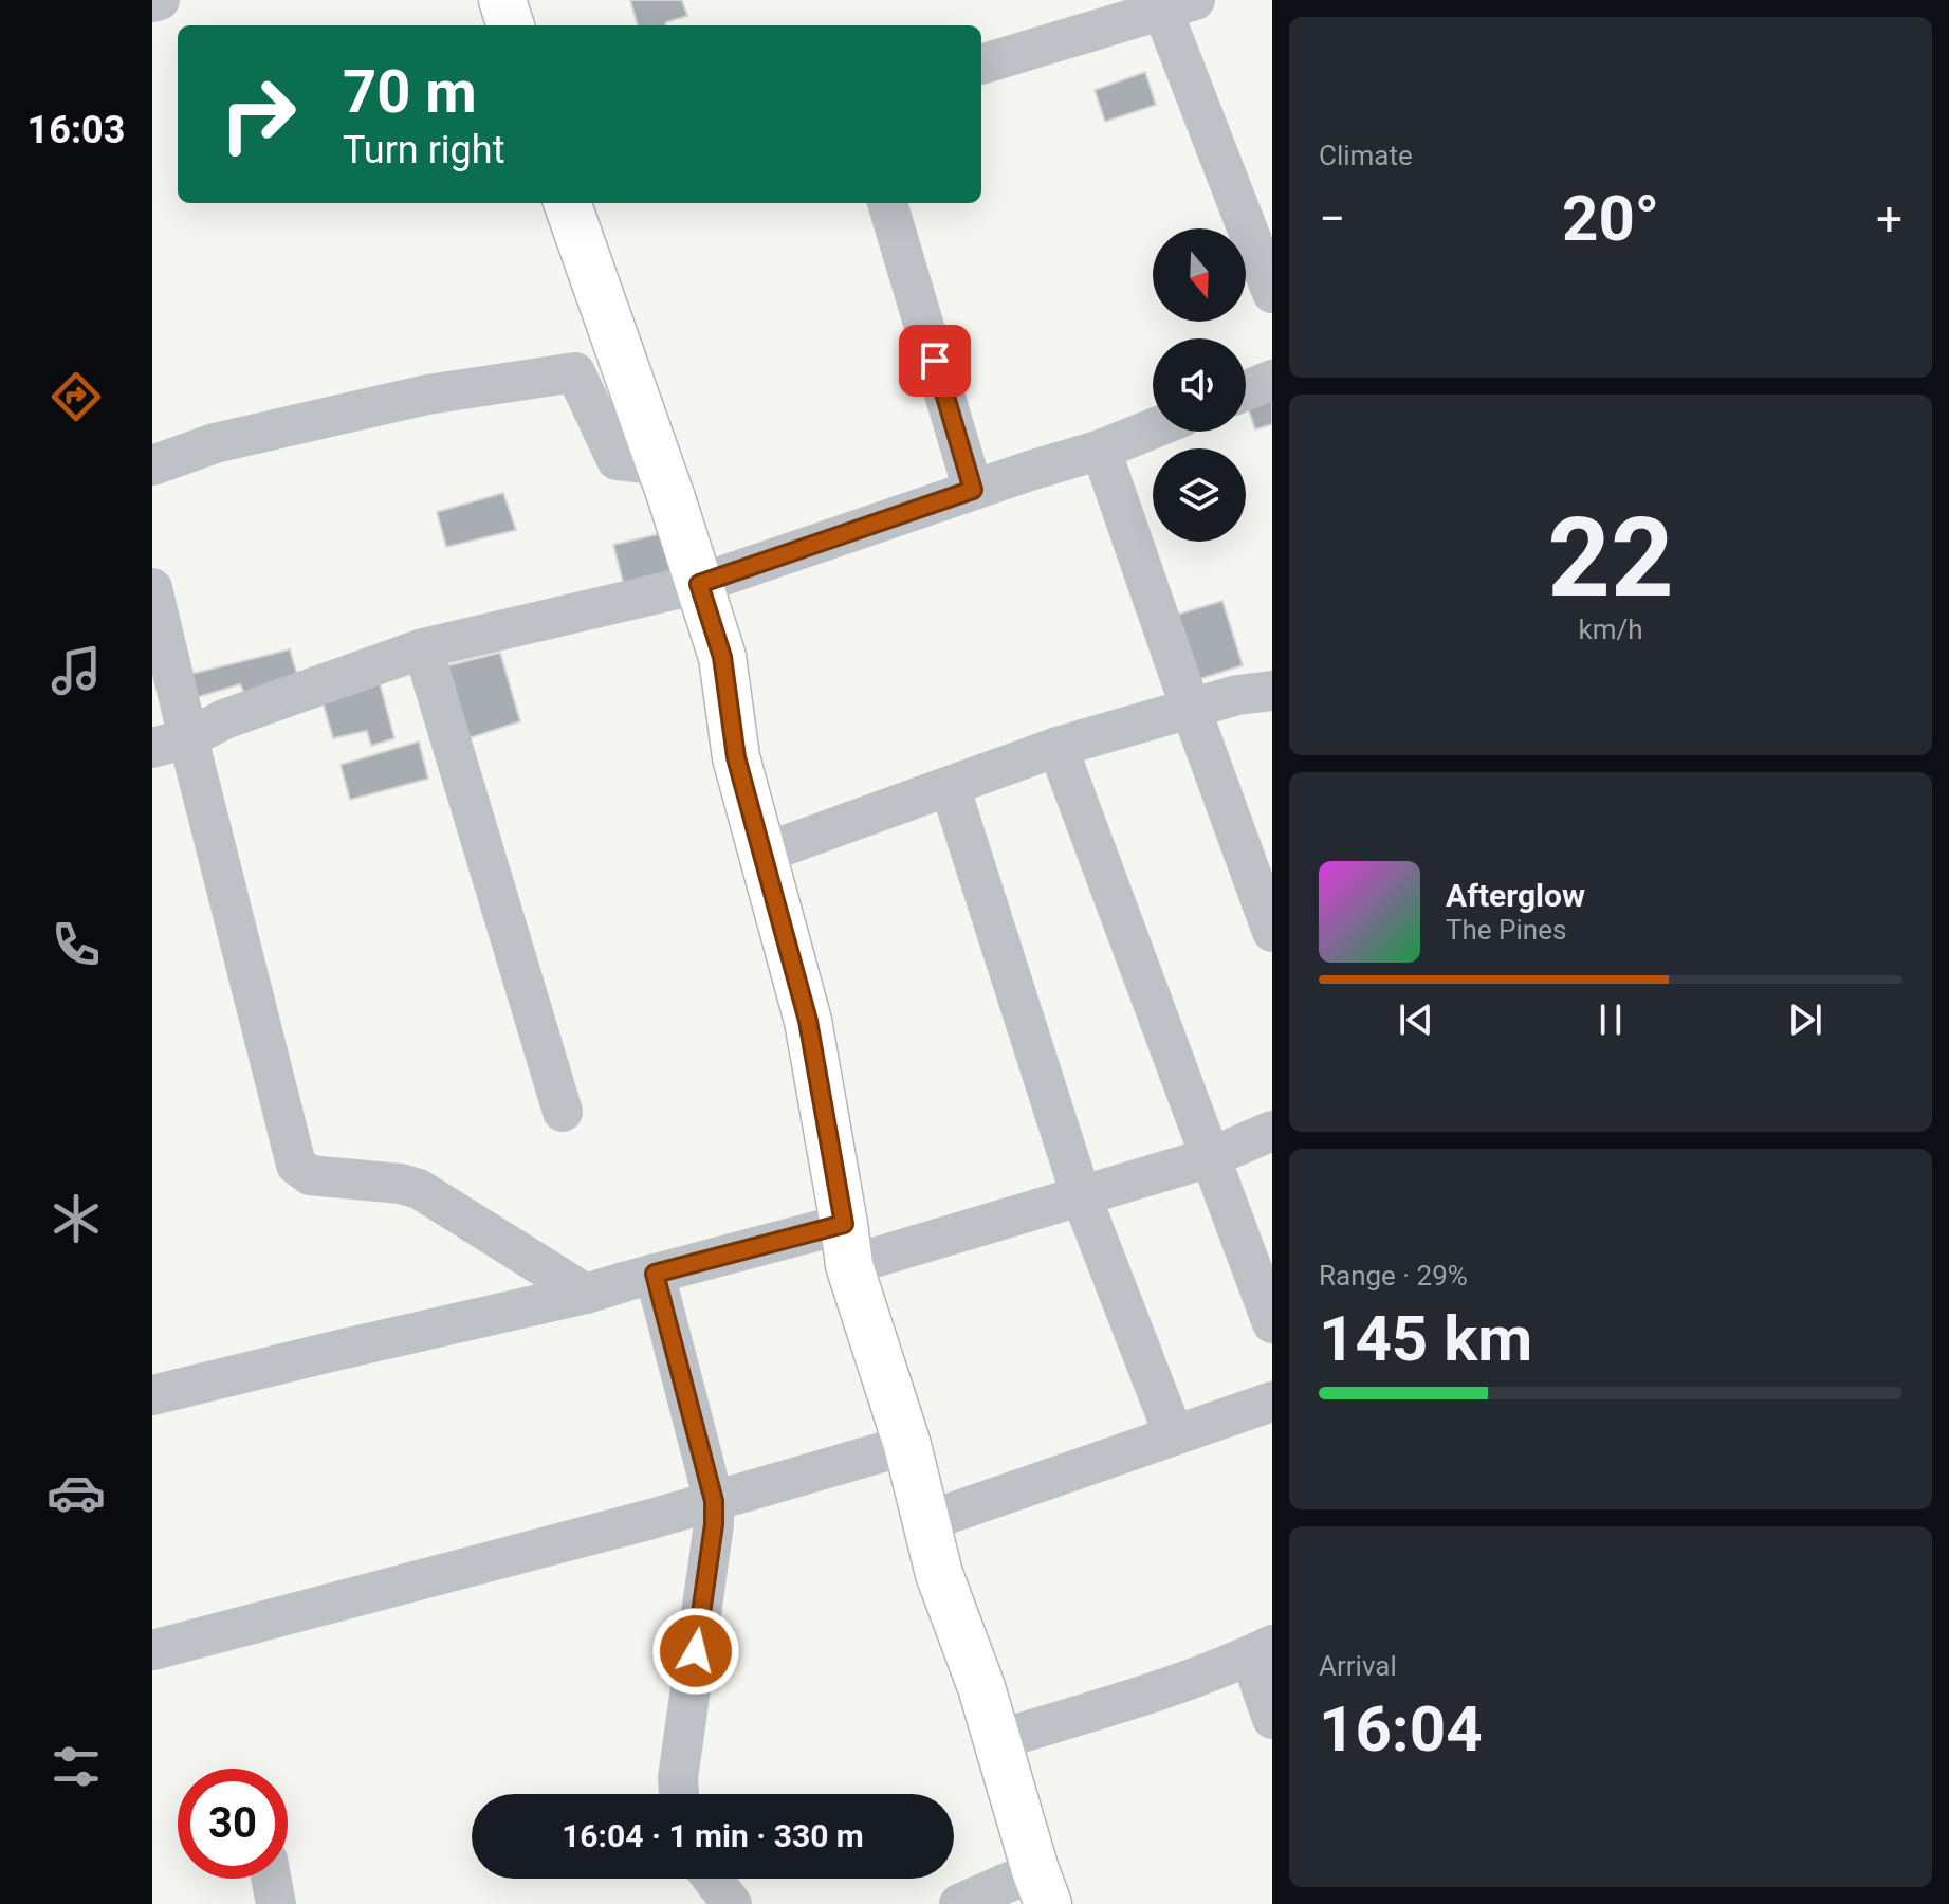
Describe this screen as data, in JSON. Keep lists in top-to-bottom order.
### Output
{
  "north": "bottom",
  "page": {
    "tabs": "16:03",
    "tile": [
      "Climate",
      ["22", "km/h"],
      ["Range · 29%", "145 km"],
      ["Arrival", "16:04"]
    ],
    "turn": ["70 m", "Turn right"],
    "heat": ["−", "20°", "+"],
    "song": ["Afterglow", "The Pines"],
    "limit": "30",
    "trip": "16:04 · 1 min · 330 m"
  }
}
